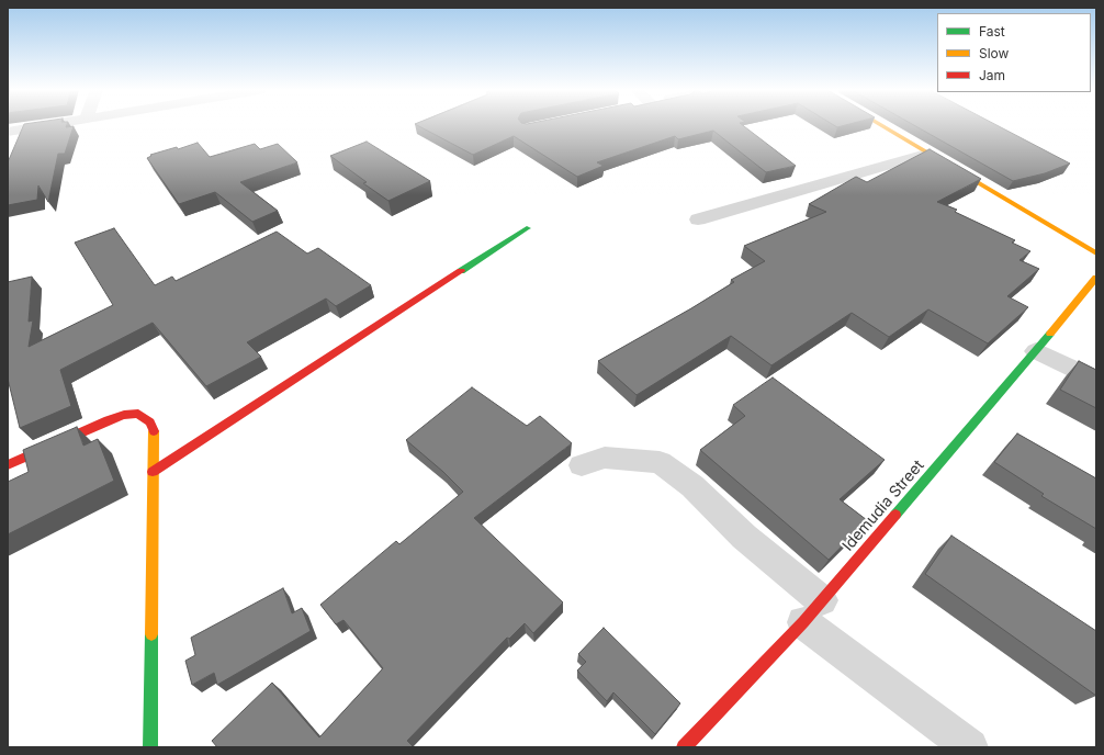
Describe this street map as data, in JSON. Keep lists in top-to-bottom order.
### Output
{
  "streets": {
    "street": ["Idemudia Street"]
  },
  "legend": ["Fast", "Slow", "Jam"]
}
